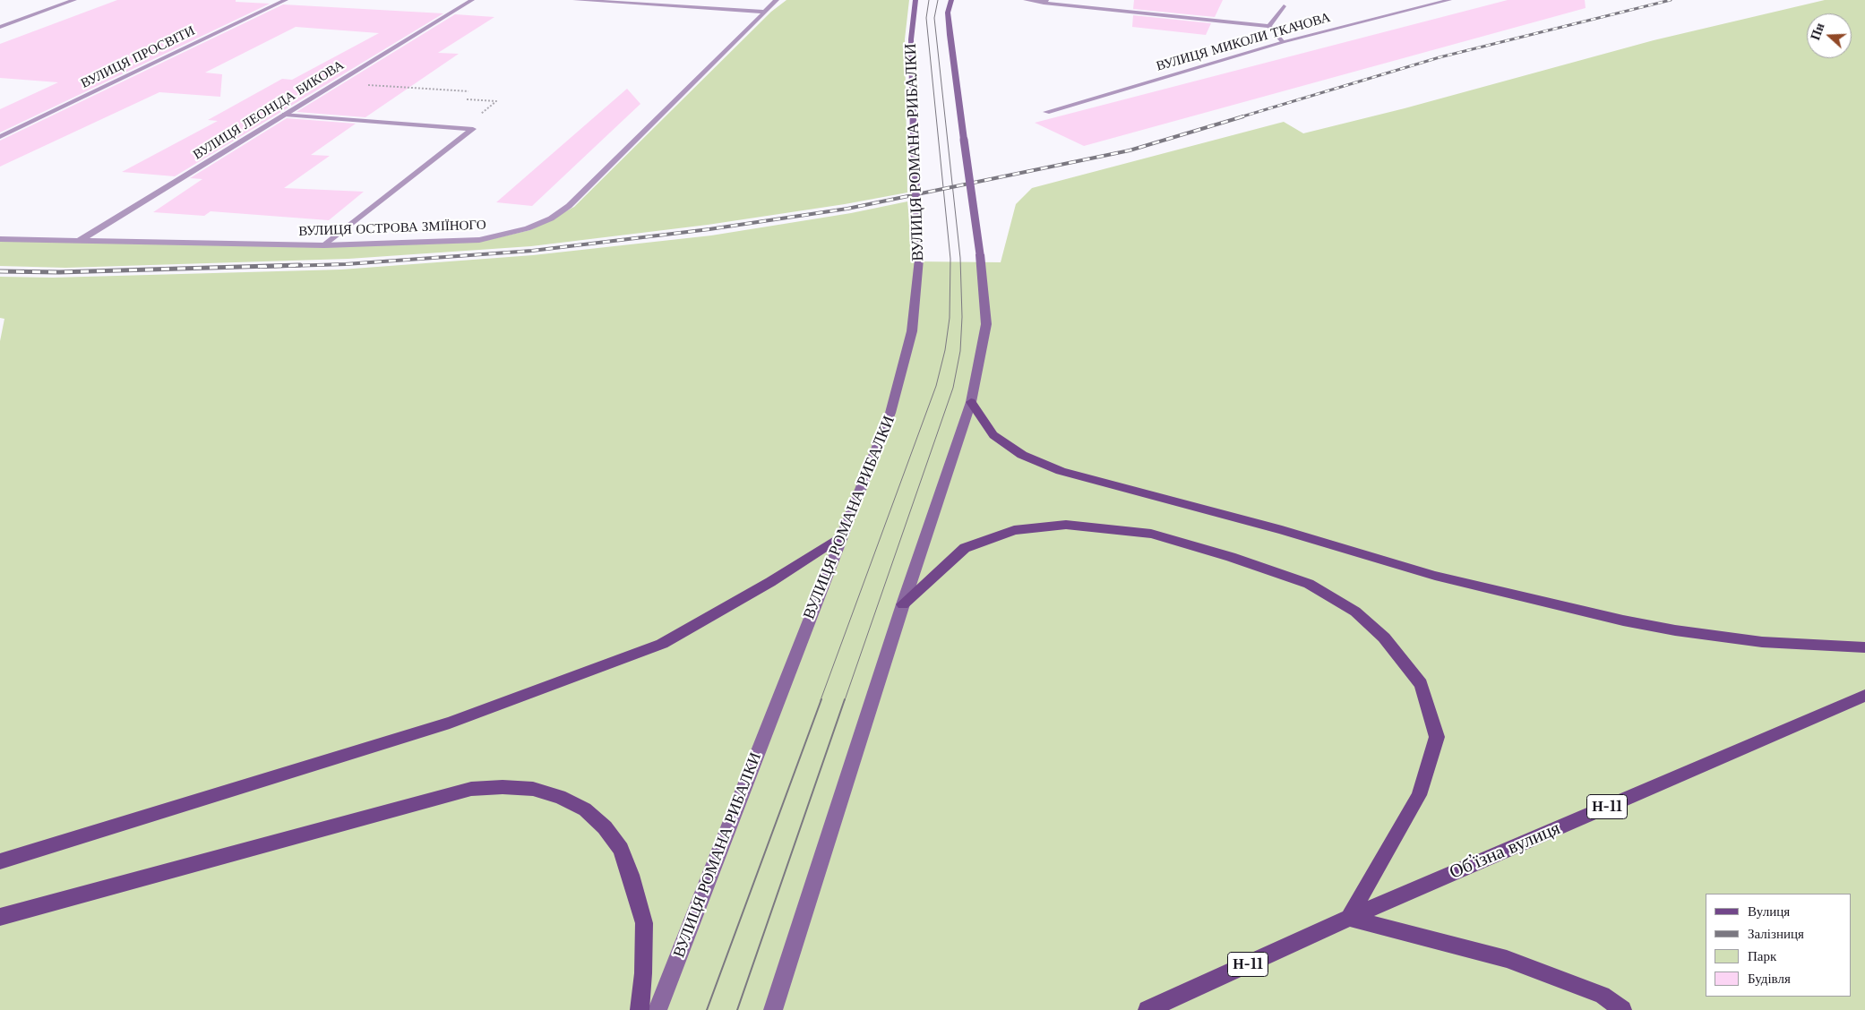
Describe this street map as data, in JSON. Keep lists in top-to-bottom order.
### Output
{
  "streets": {
    "main road": ["ВУЛИЦЯ РОМАНА РИБАЛКИ", "Н-11", "Обʼїзна вулиця"],
    "street": [
      "ВУЛИЦЯ МИКОЛИ ТКАЧОВА",
      "ВУЛИЦЯ ПРОСВІТИ",
      "ВУЛИЦЯ ЛЕОНІДА БИКОВА",
      "ВУЛИЦЯ ОСТРОВА ЗМІЇНОГО"
    ]
  },
  "crossings": [
    ["ВУЛИЦЯ ЛЕОНІДА БИКОВА", "ВУЛИЦЯ ОСТРОВА ЗМІЇНОГО"]
  ],
  "legend": [
    "Вулиця",
    "Залізниця",
    "Парк",
    "Будівля"
  ],
  "north": "left"
}
